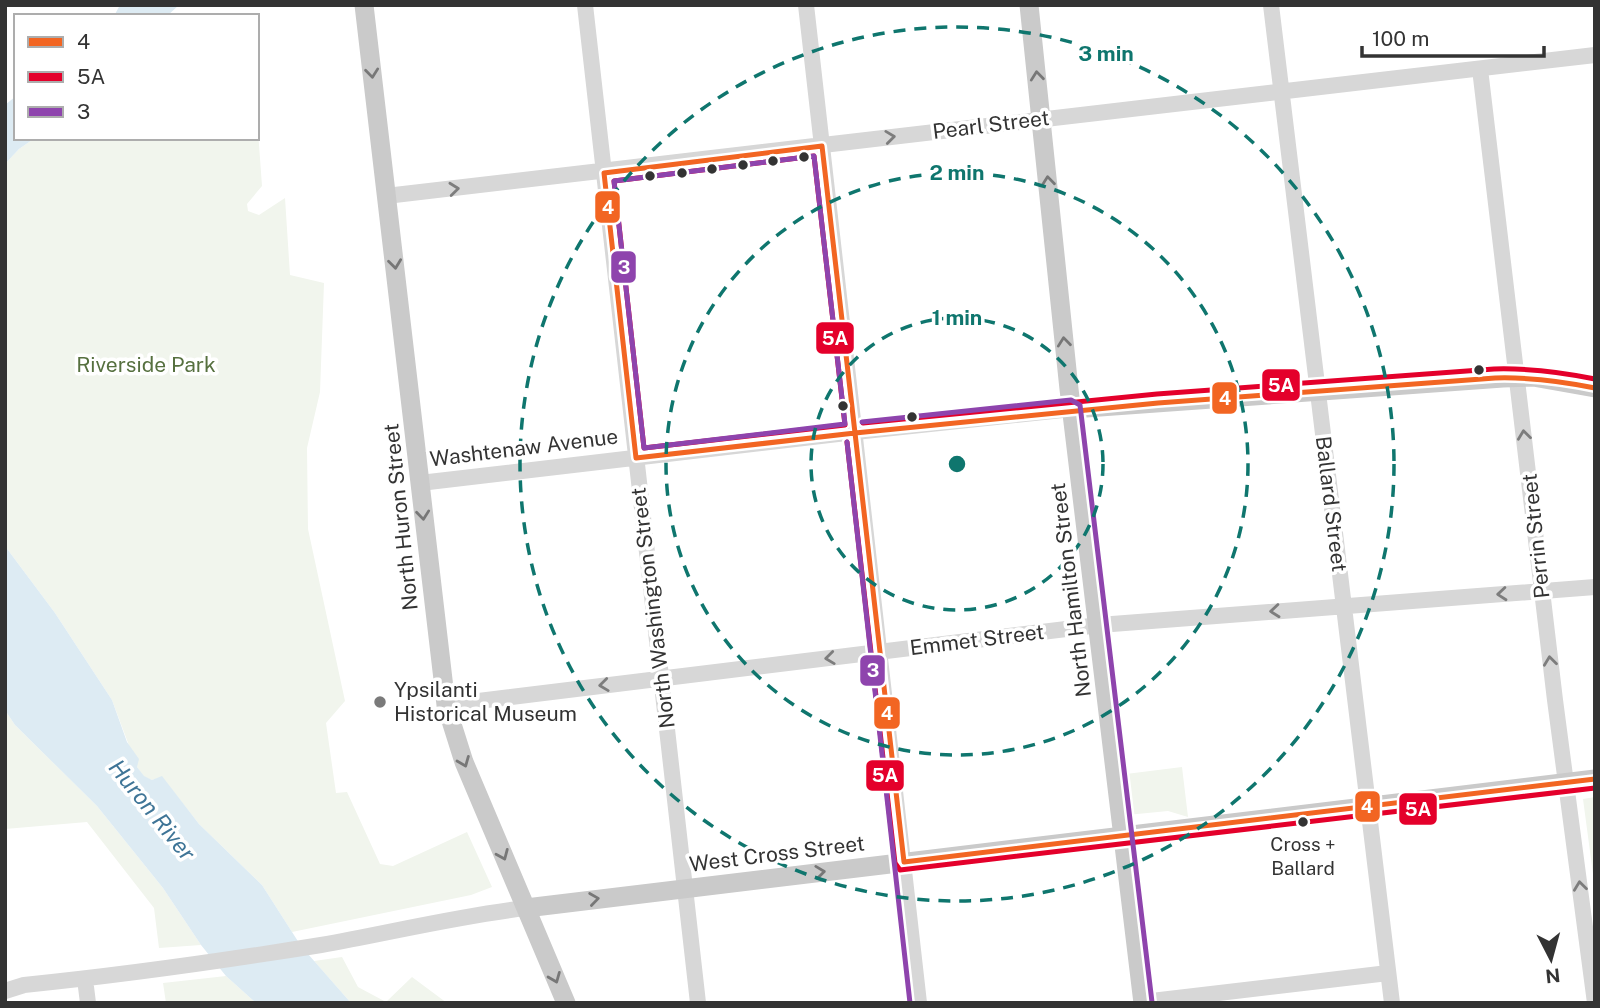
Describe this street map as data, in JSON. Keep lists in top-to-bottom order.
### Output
{
  "streets": {
    "main road": [
      "Washtenaw Avenue",
      "North Huron Street",
      "North Hamilton Street",
      "West Cross Street"
    ],
    "street": [
      "Pearl Street",
      "Ballard Street",
      "Perrin Street",
      "North Washington Street",
      "Emmet Street"
    ]
  },
  "crossings": [
    ["Pearl Street", "Ballard Street"],
    ["Pearl Street", "North Huron Street"],
    ["Pearl Street", "Perrin Street"],
    ["Pearl Street", "North Hamilton Street"],
    ["Pearl Street", "North Washington Street"],
    ["Washtenaw Avenue", "Ballard Street"],
    ["Washtenaw Avenue", "North Huron Street"],
    ["Washtenaw Avenue", "Perrin Street"],
    ["Washtenaw Avenue", "North Hamilton Street"],
    ["Washtenaw Avenue", "North Washington Street"],
    ["Ballard Street", "Emmet Street"],
    ["Ballard Street", "West Cross Street"],
    ["North Huron Street", "Emmet Street"],
    ["North Huron Street", "West Cross Street"],
    ["Perrin Street", "Emmet Street"],
    ["Perrin Street", "West Cross Street"],
    ["North Hamilton Street", "Emmet Street"],
    ["North Hamilton Street", "West Cross Street"],
    ["North Washington Street", "Emmet Street"],
    ["North Washington Street", "West Cross Street"]
  ],
  "one_way": [
    "Pearl Street",
    "North Huron Street",
    "Perrin Street",
    "North Hamilton Street",
    "Emmet Street"
  ],
  "water": ["Huron River"],
  "parks": ["Riverside Park"],
  "places": ["Ypsilanti Historical Museum", "Cross + Ballard"],
  "lines": ["transit line 4", "transit line 5A", "transit line 3"],
  "legend": ["4", "5A", "3"],
  "scale_bar": "100 m",
  "north": "bottom",
  "rings": ["3 min", "2 min", "1 min"]
}
